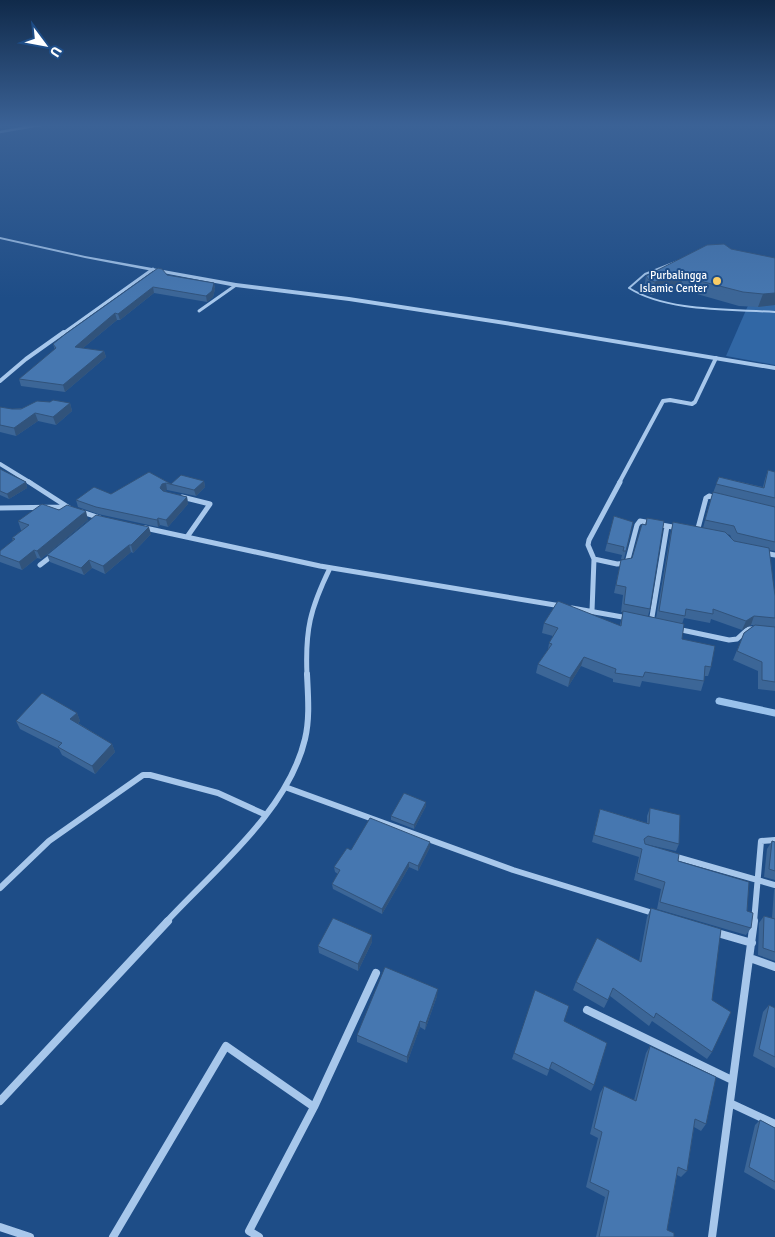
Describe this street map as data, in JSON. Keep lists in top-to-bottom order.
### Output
{
  "places": ["Purbalingga Islamic Center"],
  "north": "bottom right"
}
